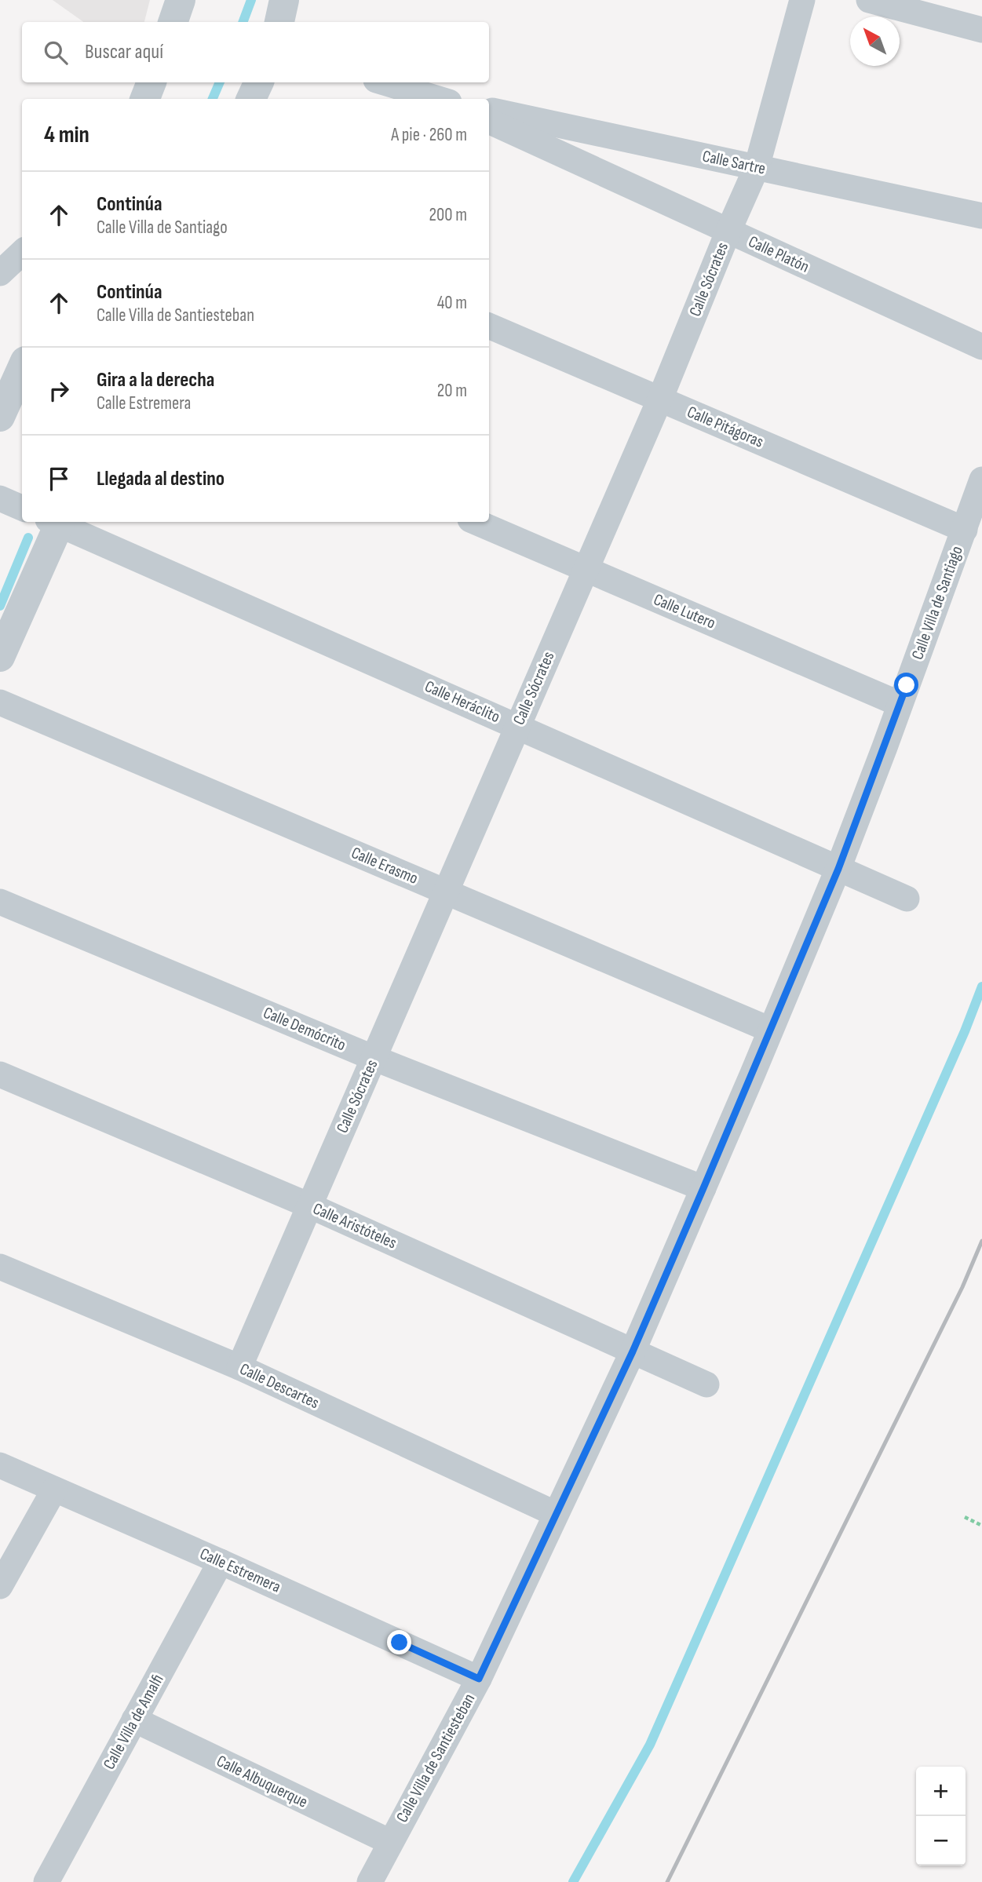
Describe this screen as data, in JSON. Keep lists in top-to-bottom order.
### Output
{
  "streets": {
    "street": [
      "Calle Sartre",
      "Calle Platón",
      "Calle Sócrates",
      "Calle Pitágoras",
      "Calle Villa de Santiago",
      "Calle Lutero",
      "Calle Heráclito",
      "Calle Erasmo",
      "Calle Demócrito",
      "Calle Aristóteles",
      "Calle Descartes",
      "Calle Estremera",
      "Calle Villa de Amalfi",
      "Calle Villa de Santiesteban",
      "Calle Albuquerque"
    ]
  },
  "crossings": [
    ["Calle Sartre", "Calle Sócrates"],
    ["Calle Platón", "Calle Sócrates"],
    ["Calle Sócrates", "Calle Pitágoras"],
    ["Calle Sócrates", "Calle Lutero"],
    ["Calle Sócrates", "Calle Heráclito"],
    ["Calle Sócrates", "Calle Erasmo"],
    ["Calle Sócrates", "Calle Demócrito"],
    ["Calle Sócrates", "Calle Aristóteles"],
    ["Calle Sócrates", "Calle Descartes"],
    ["Calle Pitágoras", "Calle Villa de Santiago"],
    ["Calle Villa de Santiago", "Calle Lutero"],
    ["Calle Villa de Santiago", "Calle Heráclito"],
    ["Calle Villa de Santiago", "Calle Erasmo"],
    ["Calle Villa de Santiago", "Calle Demócrito"],
    ["Calle Villa de Santiago", "Calle Aristóteles"],
    ["Calle Villa de Santiago", "Calle Descartes"],
    ["Calle Villa de Santiago", "Calle Villa de Santiesteban"],
    ["Calle Descartes", "Calle Villa de Santiesteban"],
    ["Calle Estremera", "Calle Villa de Amalfi"],
    ["Calle Estremera", "Calle Villa de Santiesteban"],
    ["Calle Villa de Amalfi", "Calle Albuquerque"],
    ["Calle Villa de Santiesteban", "Calle Albuquerque"]
  ],
  "north": "top left",
  "page": {
    "search": "Buscar aquí",
    "heading": ["4 min", "A pie · 260 m"],
    "list": [
      ["Continúa", "Calle Villa de Santiago", "200 m"],
      ["Continúa", "Calle Villa de Santiesteban", "40 m"],
      ["Gira a la derecha", "Calle Estremera", "20 m"],
      "Llegada al destino"
    ],
    "map_buttons": ["+", "−"]
  }
}
